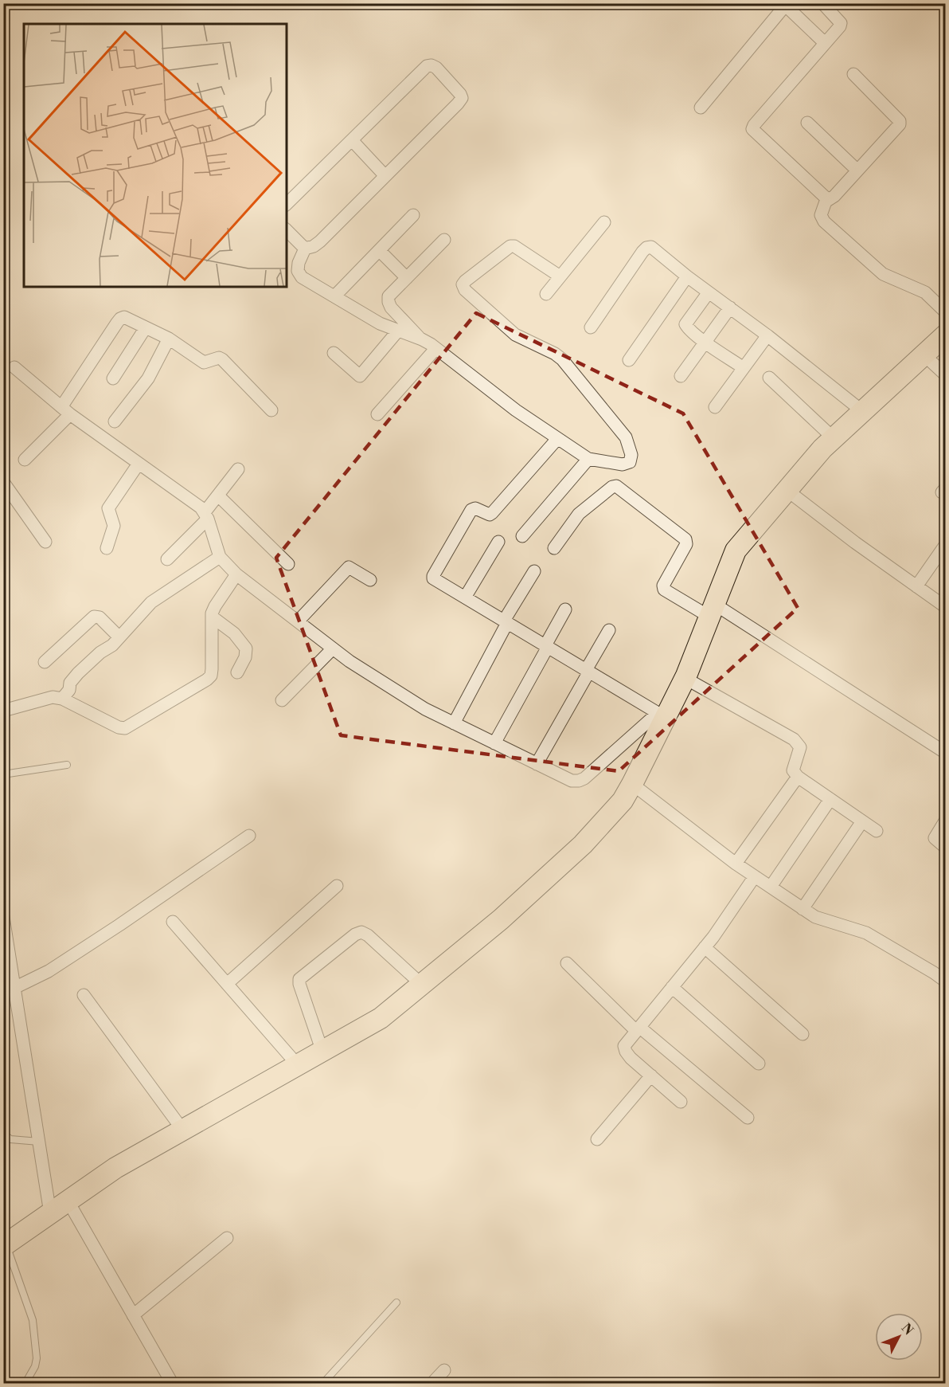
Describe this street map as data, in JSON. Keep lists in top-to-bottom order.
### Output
{
  "north": "top right"
}
